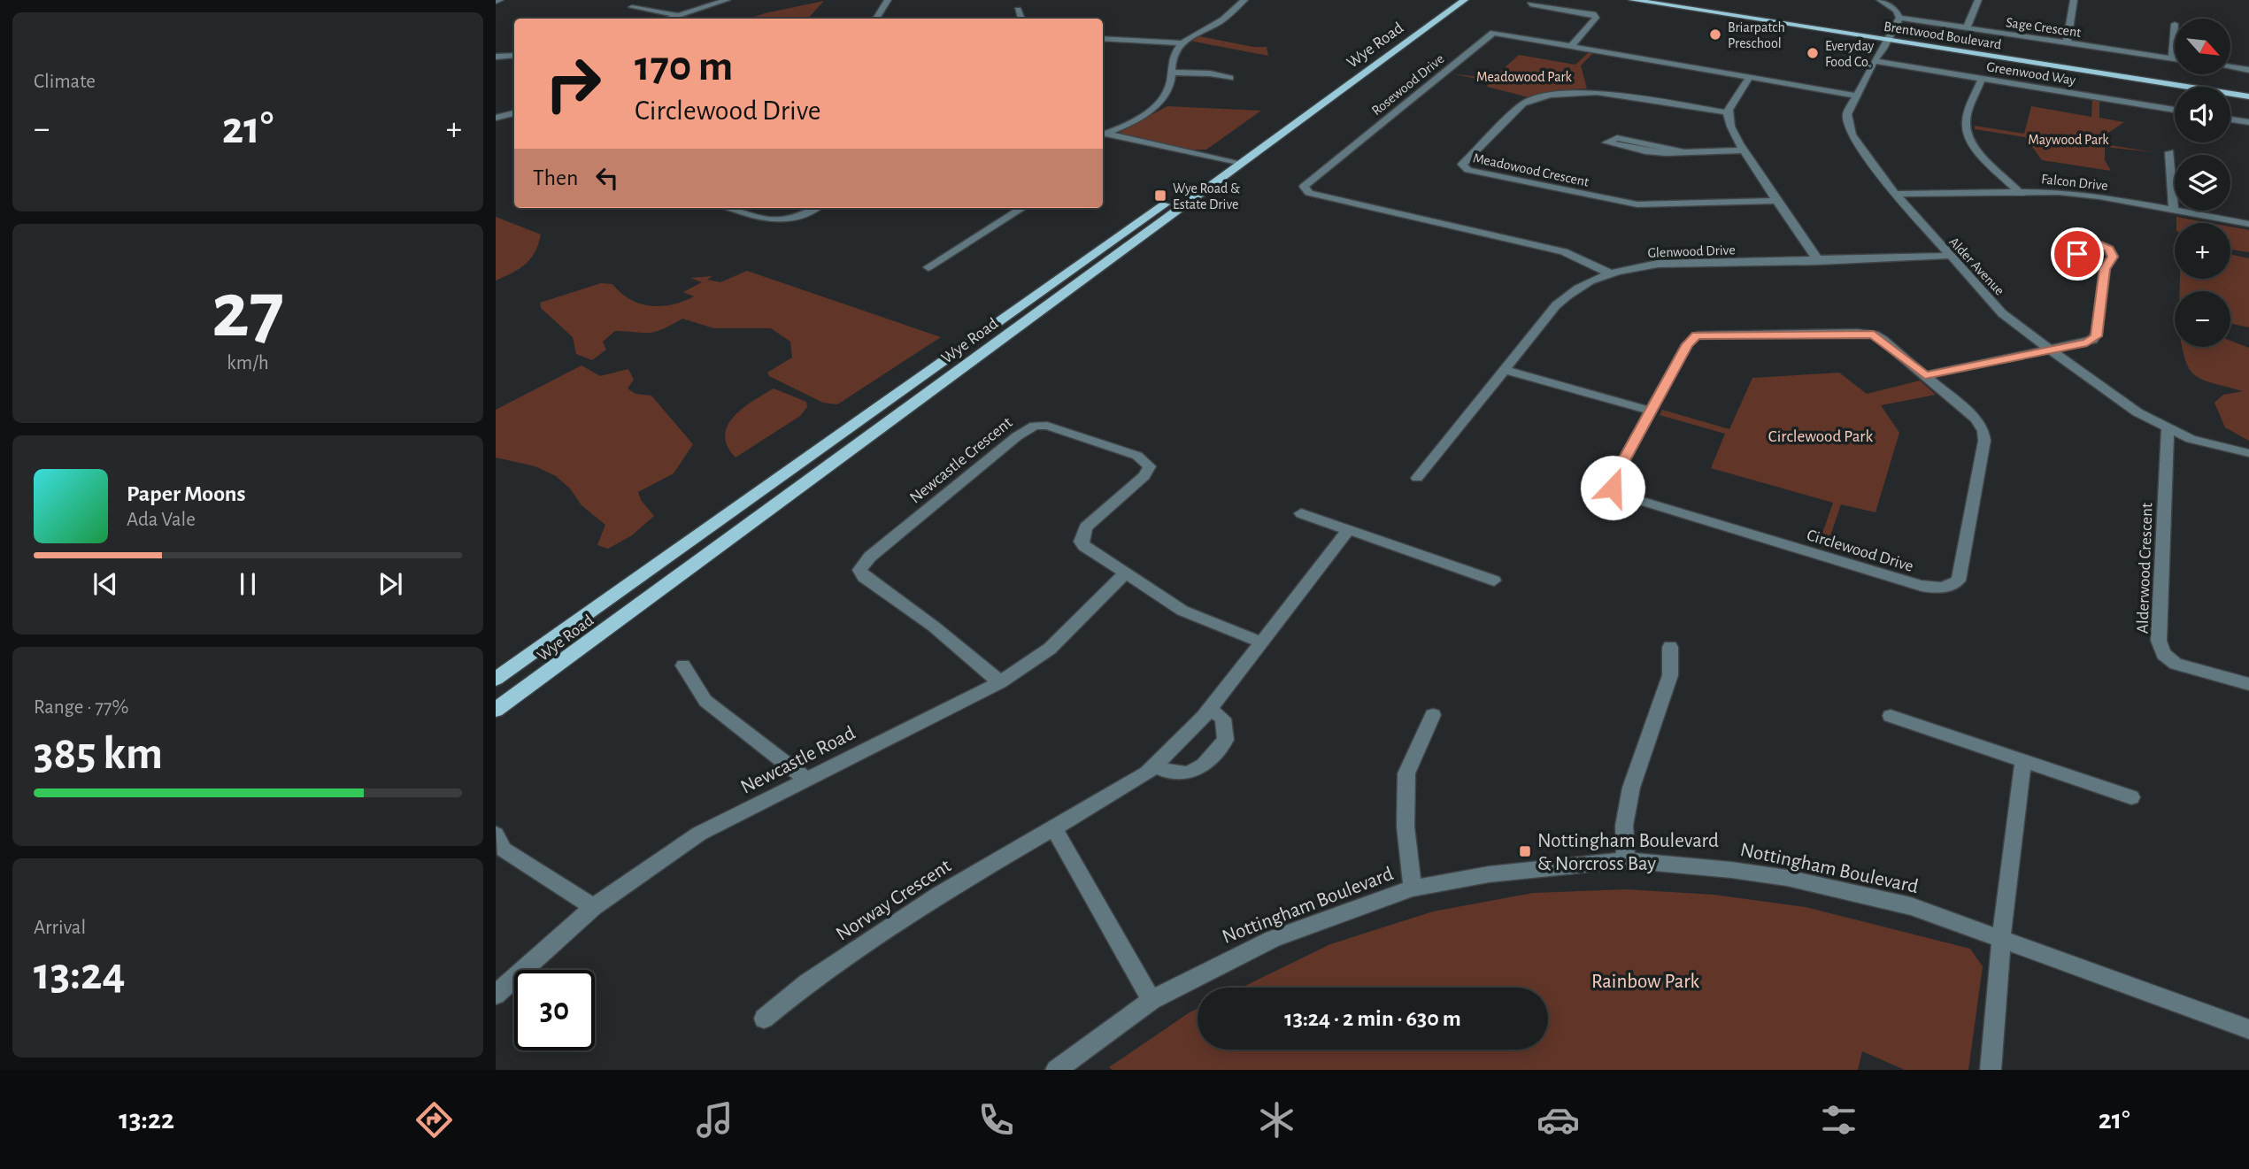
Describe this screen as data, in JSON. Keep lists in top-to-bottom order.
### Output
{
  "streets": {
    "main road": ["Brentwood Boulevard", "Wye Road"],
    "street": [
      "Sage Crescent",
      "Greenwood Way",
      "Rosewood Drive",
      "Meadowood Crescent",
      "Falcon Drive",
      "Glenwood Drive",
      "Alder Avenue",
      "Newcastle Crescent",
      "Circlewood Drive",
      "Alderwood Crescent",
      "Newcastle Road",
      "Nottingham Boulevard",
      "Norway Crescent"
    ]
  },
  "crossings": [
    ["Sage Crescent", "Alder Avenue"],
    ["Brentwood Boulevard", "Alder Avenue"],
    ["Greenwood Way", "Alder Avenue"],
    ["Rosewood Drive", "Glenwood Drive"],
    ["Rosewood Drive", "Alder Avenue"],
    ["Falcon Drive", "Alder Avenue"],
    ["Glenwood Drive", "Alder Avenue"],
    ["Alder Avenue", "Alderwood Crescent"],
    ["Newcastle Crescent", "Newcastle Road"],
    ["Newcastle Crescent", "Norway Crescent"]
  ],
  "parks": [
    "Meadowood Park",
    "Maywood Park",
    "Circlewood Park",
    "Rainbow Park"
  ],
  "places": {
    "other": ["Briarpatch Preschool", "Everyday Food Co."],
    "transit": ["Wye Road & Estate Drive", "Nottingham Boulevard & Norcross Bay"]
  },
  "north": "bottom right",
  "page": {
    "tile": [
      "Climate",
      ["27", "km/h"],
      ["Range · 77%", "385 km"],
      ["Arrival", "13:24"]
    ],
    "map_buttons": ["+", "−"],
    "turn": ["170 m", "Circlewood Drive"],
    "heat": ["−", "21°", "+"],
    "then": "Then",
    "song": ["Paper Moons", "Ada Vale"],
    "limit": "30",
    "trip": "13:24 · 2 min · 630 m",
    "tabs": ["13:22", "21°"]
  }
}
